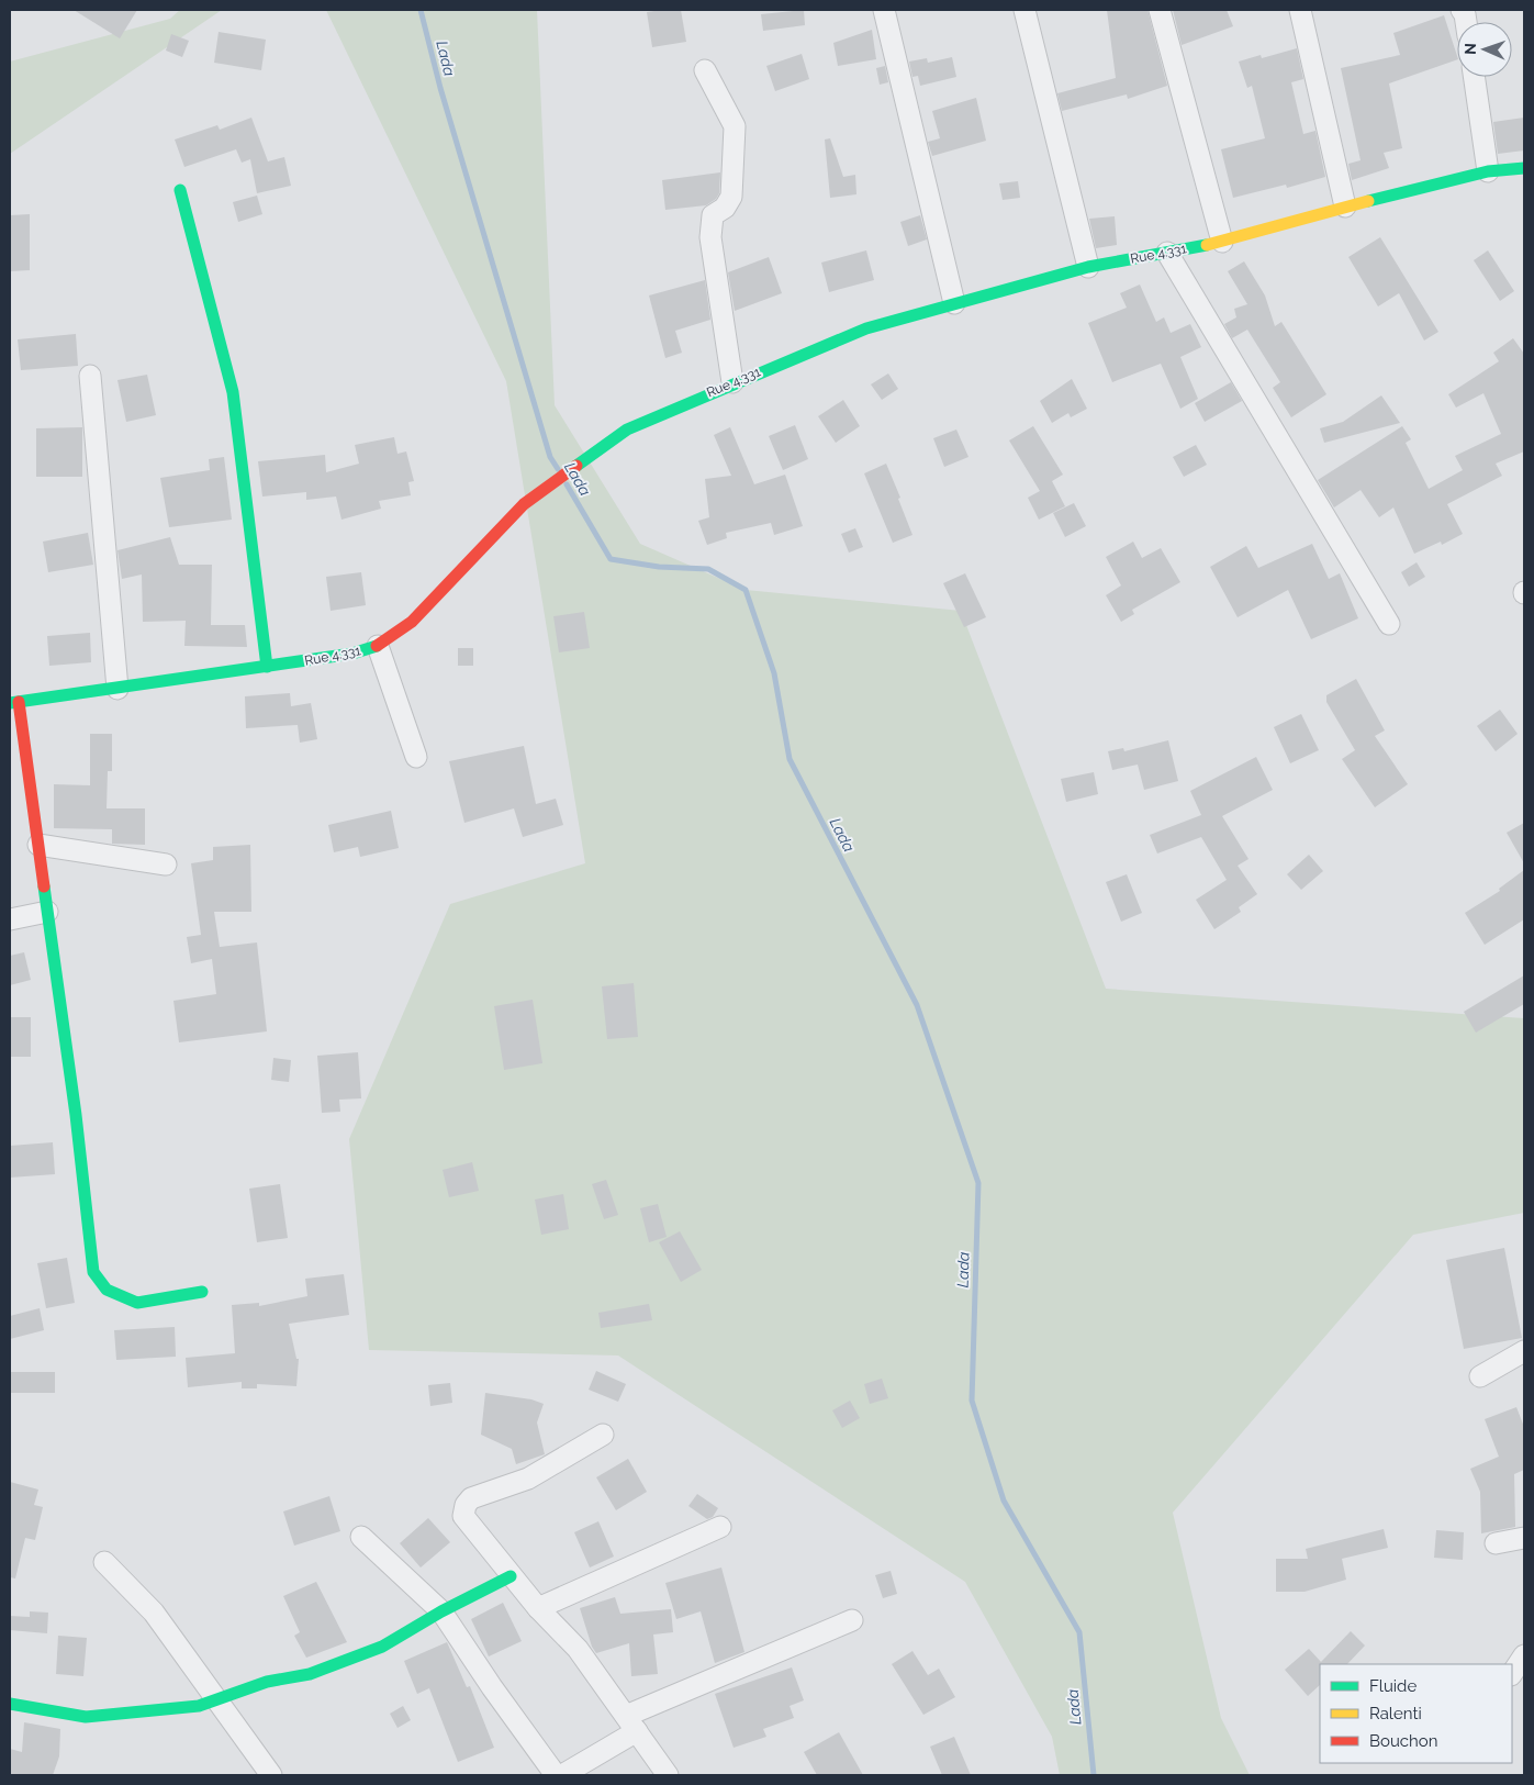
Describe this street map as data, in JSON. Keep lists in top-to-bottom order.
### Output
{
  "streets": {
    "street": ["Rue 4.331"]
  },
  "water": ["Lada"],
  "legend": ["Fluide", "Ralenti", "Bouchon"],
  "north": "left"
}
